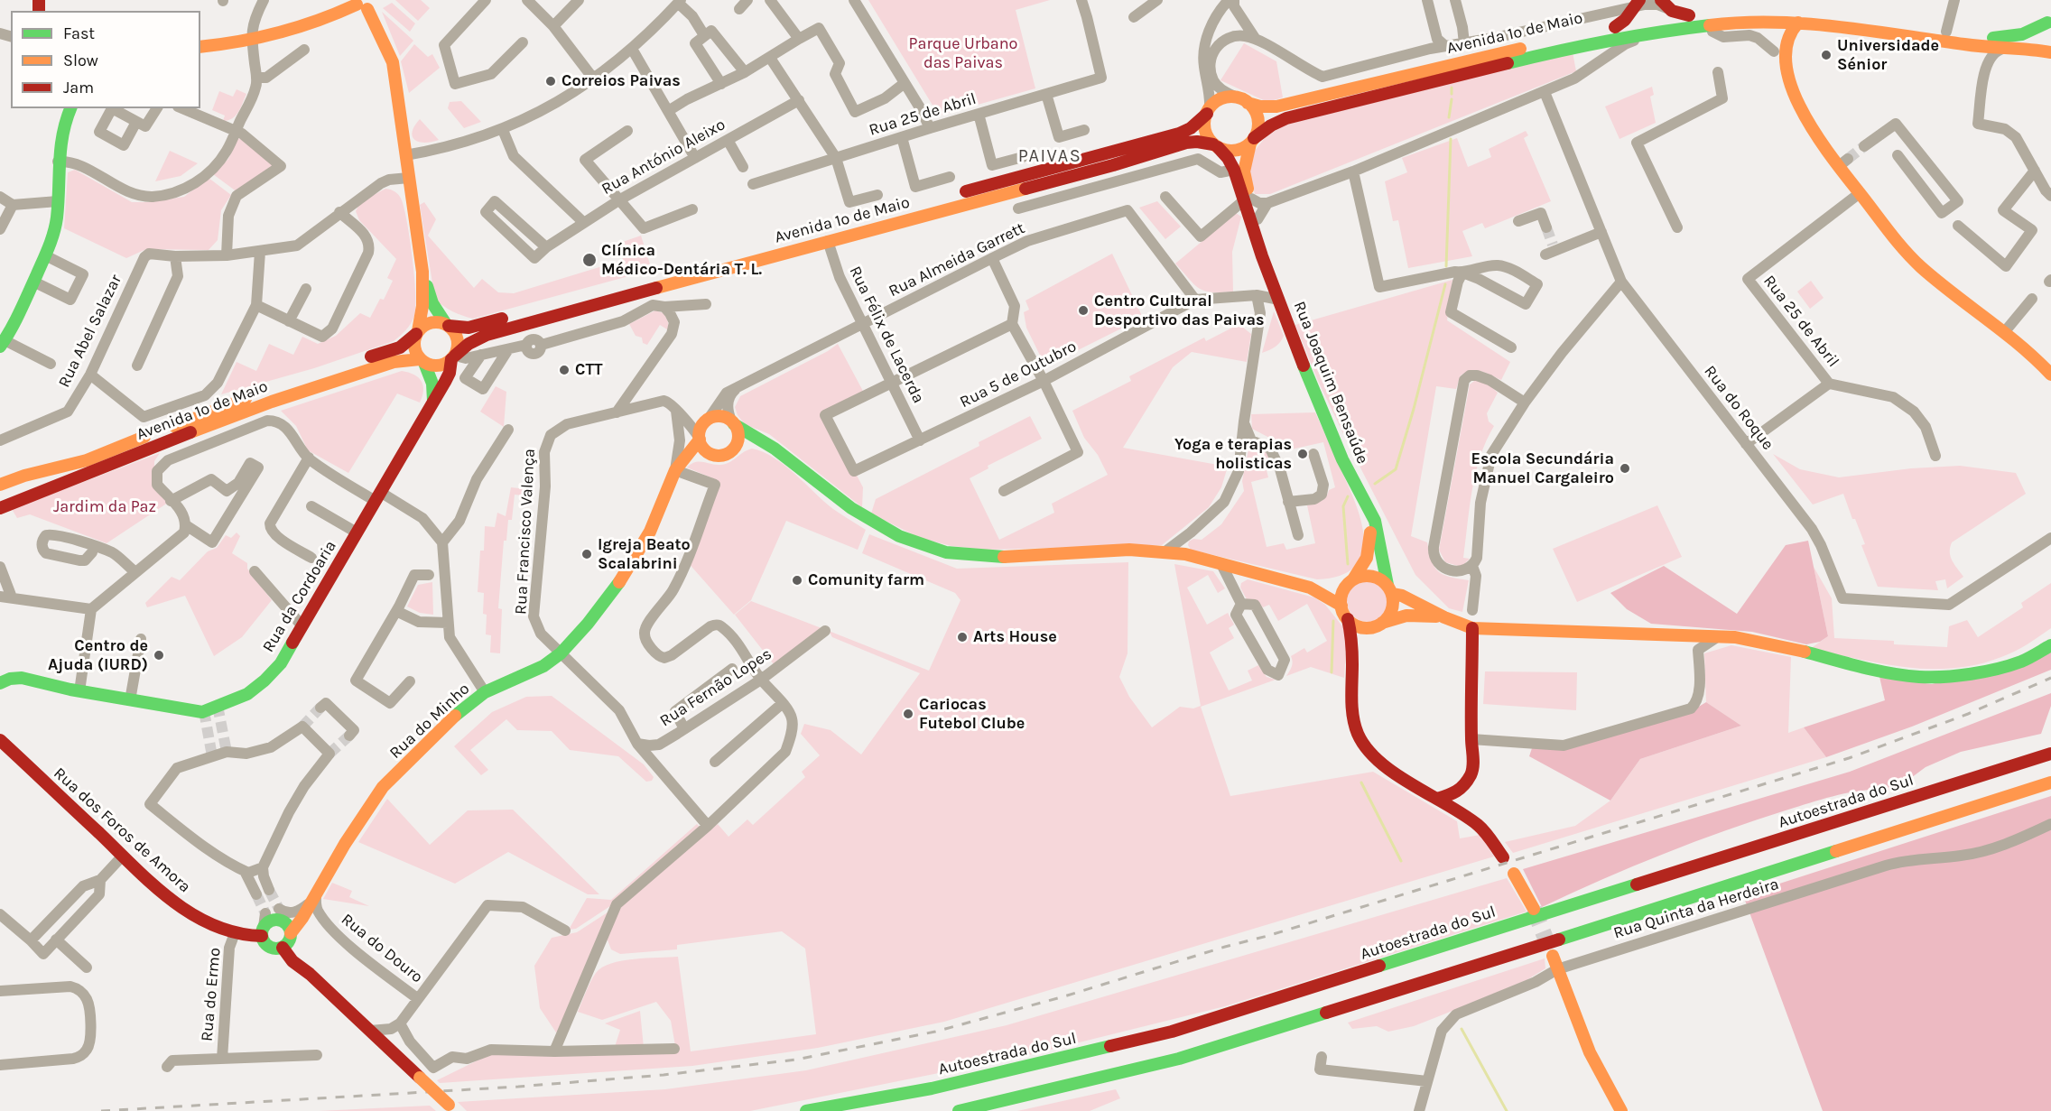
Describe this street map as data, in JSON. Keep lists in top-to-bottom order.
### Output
{
  "streets": {
    "main road": [
      "Avenida 1º de Maio",
      "Rua Joaquim Bensaúde",
      "Rua da Cordoaria",
      "Rua do Minho",
      "Autoestrada do Sul",
      "Rua dos Foros de Amora"
    ],
    "street": [
      "Rua 25 de Abril",
      "Rua António Aleixo",
      "Rua Almeida Garrett",
      "Rua Abel Salazar",
      "Rua Félix de Lacerda",
      "Rua 5 de Outubro",
      "Rua do Roque",
      "Rua Francisco Valença",
      "Rua Fernão Lopes",
      "Rua Quinta da Herdeira",
      "Rua do Douro",
      "Rua do Ermo"
    ]
  },
  "crossings": [
    ["Avenida 1º de Maio", "Rua 25 de Abril"],
    ["Avenida 1º de Maio", "Rua Félix de Lacerda"],
    ["Avenida 1º de Maio", "Rua da Cordoaria"],
    ["Rua Almeida Garrett", "Rua Félix de Lacerda"],
    ["Rua Almeida Garrett", "Rua 5 de Outubro"],
    ["Rua Almeida Garrett", "Rua do Minho"],
    ["Rua Félix de Lacerda", "Rua 5 de Outubro"],
    ["Rua 5 de Outubro", "Rua Joaquim Bensaúde"],
    ["Rua Francisco Valença", "Rua do Minho"],
    ["Rua do Minho", "Rua dos Foros de Amora"],
    ["Rua dos Foros de Amora", "Rua do Ermo"]
  ],
  "districts": ["PAIVAS"],
  "parks": ["Parque Urbano das Paivas", "Jardim da Paz"],
  "places": [
    "Universidade Sénior",
    "Correios Paivas",
    "Clínica Médico-Dentária T. L.",
    "Centro Cultural Desportivo das Paivas",
    "CTT",
    "Yoga e terapias holisticas",
    "Escola Secundária Manuel Cargaleiro",
    "Igreja Beato Scalabrini",
    "Comunity farm",
    "Arts House",
    "Centro de Ajuda (IURD)",
    "Cariocas Futebol Clube"
  ],
  "legend": ["Fast", "Slow", "Jam"]
}
